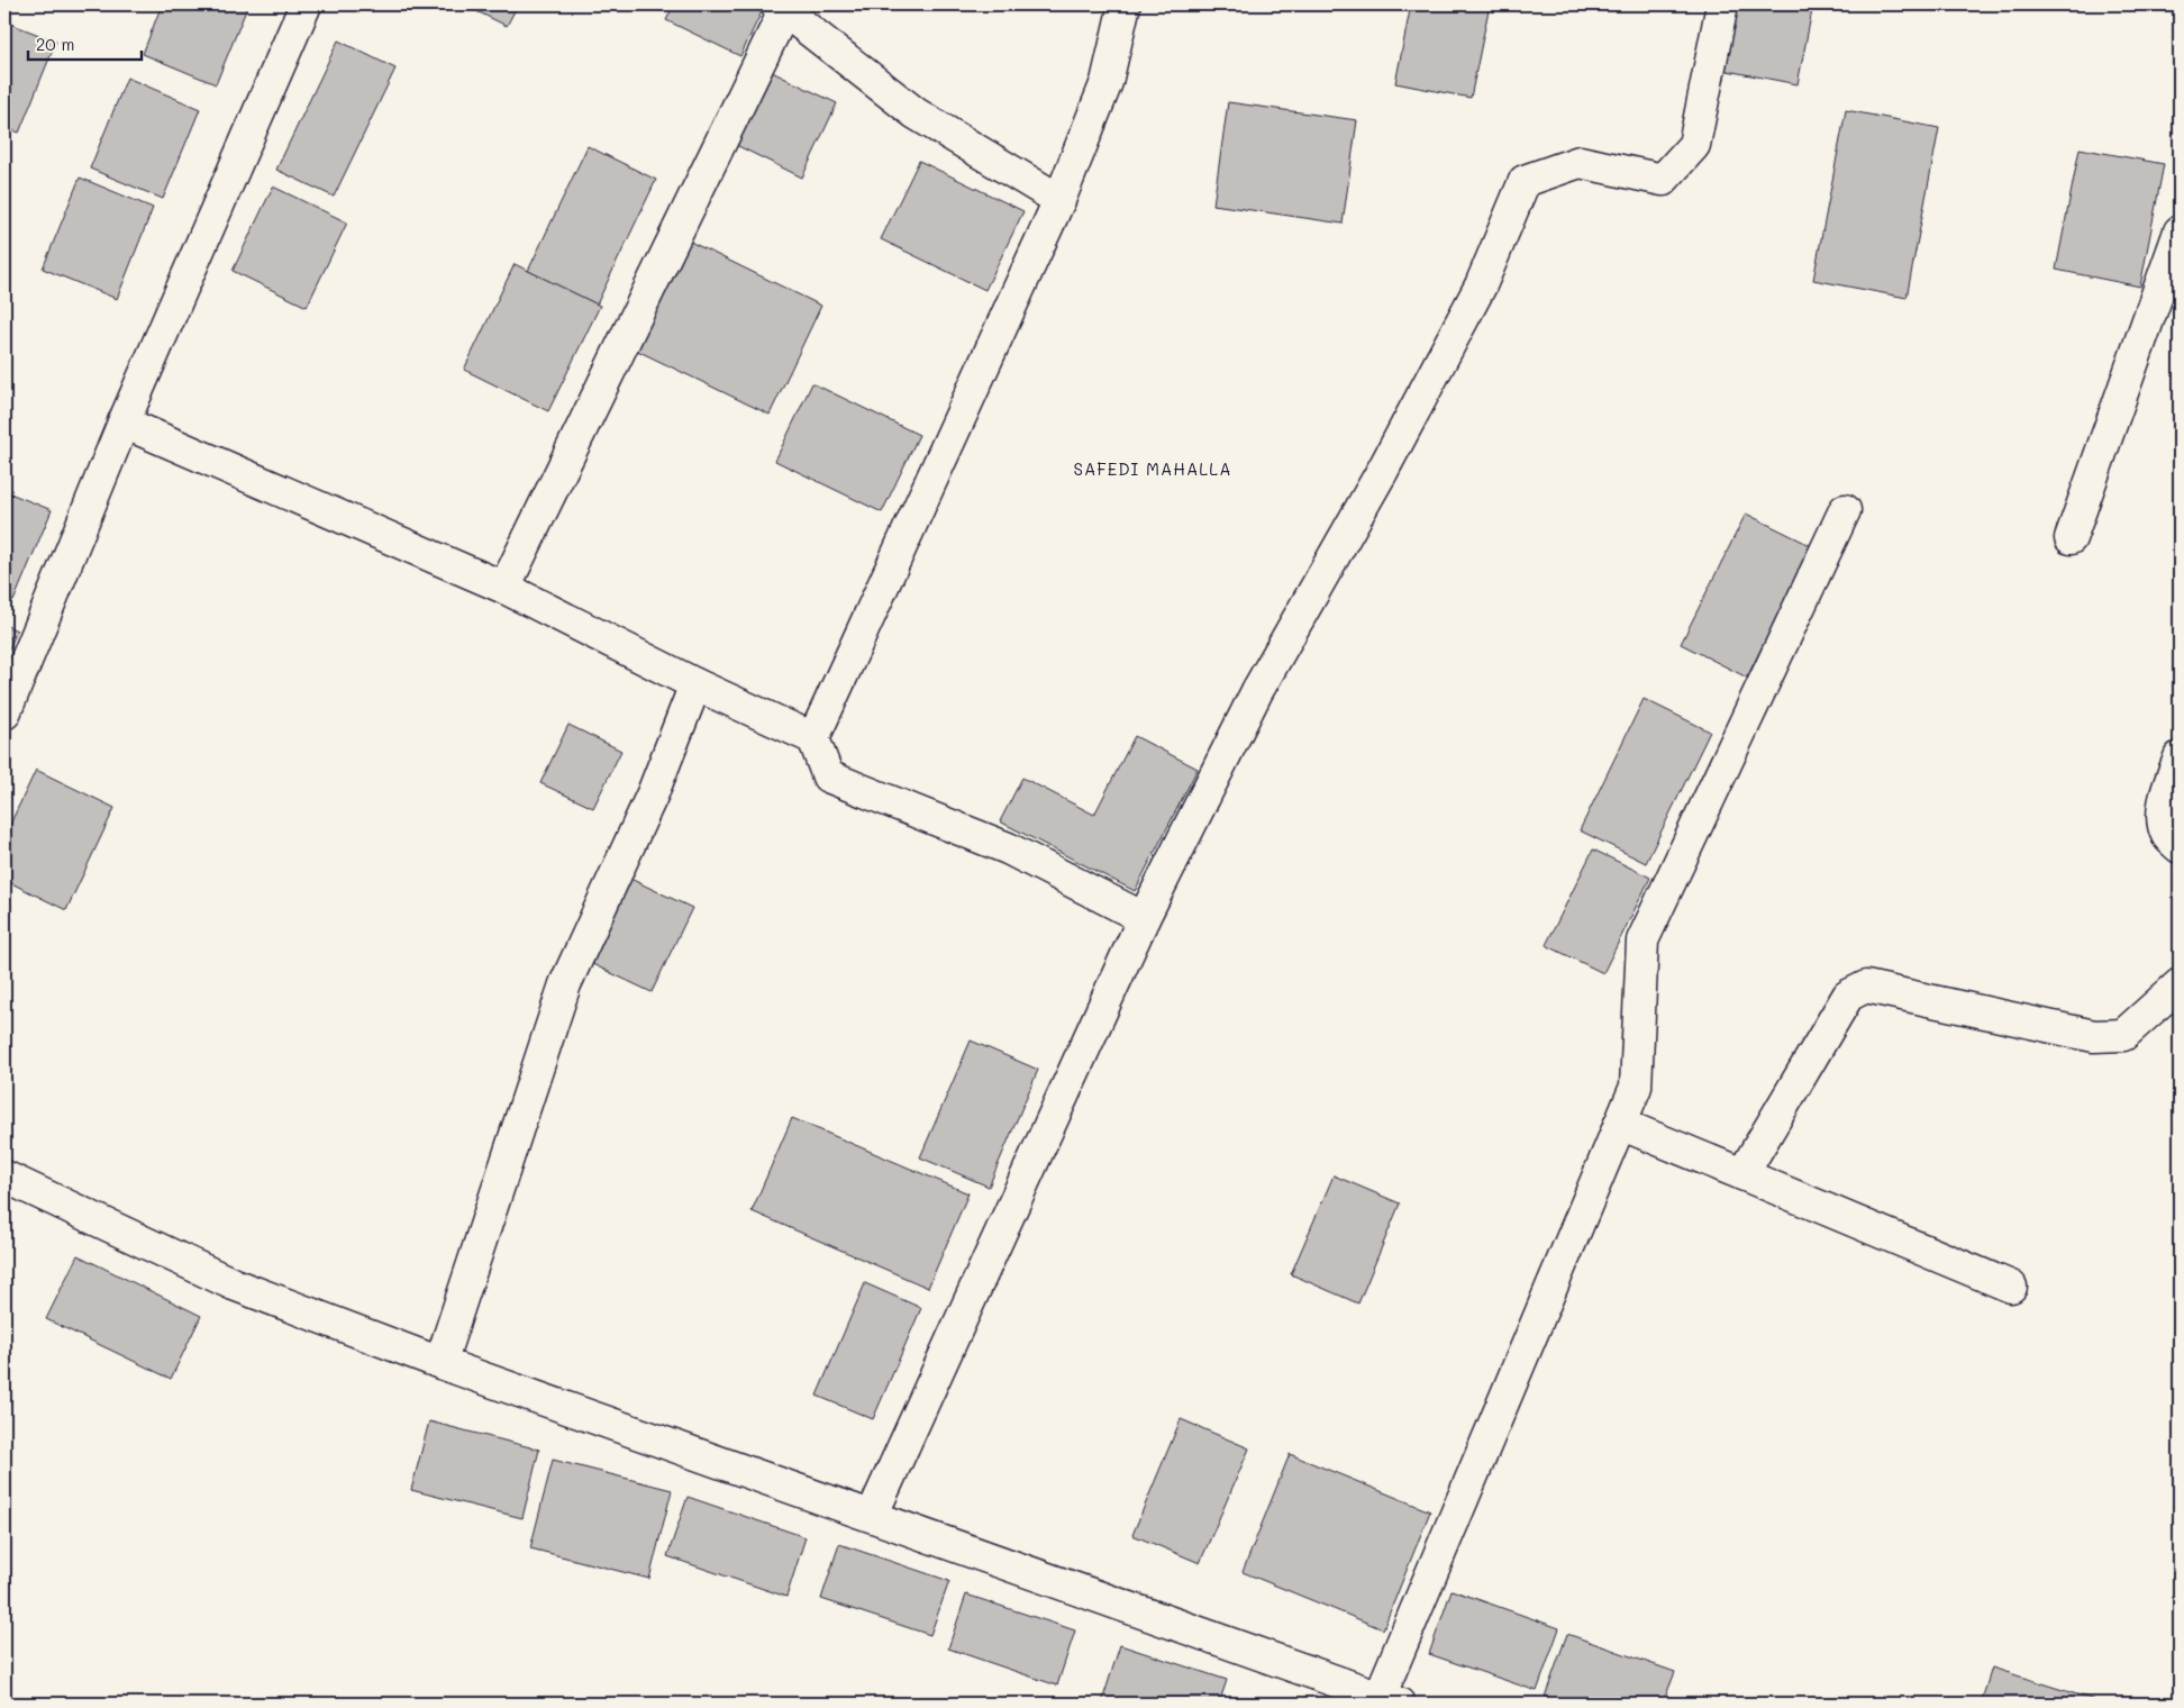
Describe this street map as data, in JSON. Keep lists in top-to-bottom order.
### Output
{
  "districts": ["SAFEDI MAHALLA"],
  "scale_bar": "20 m"
}
